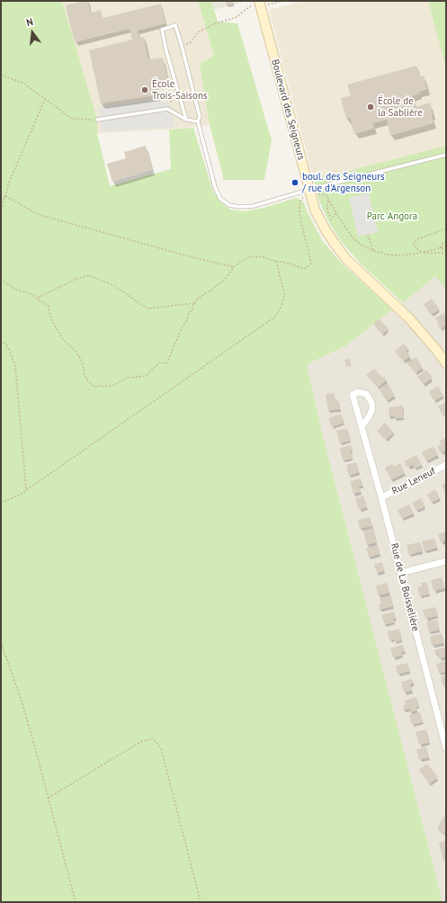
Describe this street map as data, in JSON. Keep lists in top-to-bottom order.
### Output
{
  "streets": {
    "street": ["Boulevard des Seigneurs", "Rue Leneuf", "Rue de La Boisselière"]
  },
  "crossings": [
    ["Rue Leneuf", "Rue de La Boisselière"]
  ],
  "parks": ["Parc Angora"],
  "places": ["École Trois-Saisons", "École de la Sablière", "boul. des Seigneurs / rue d'Argenson"],
  "north": "top"
}
